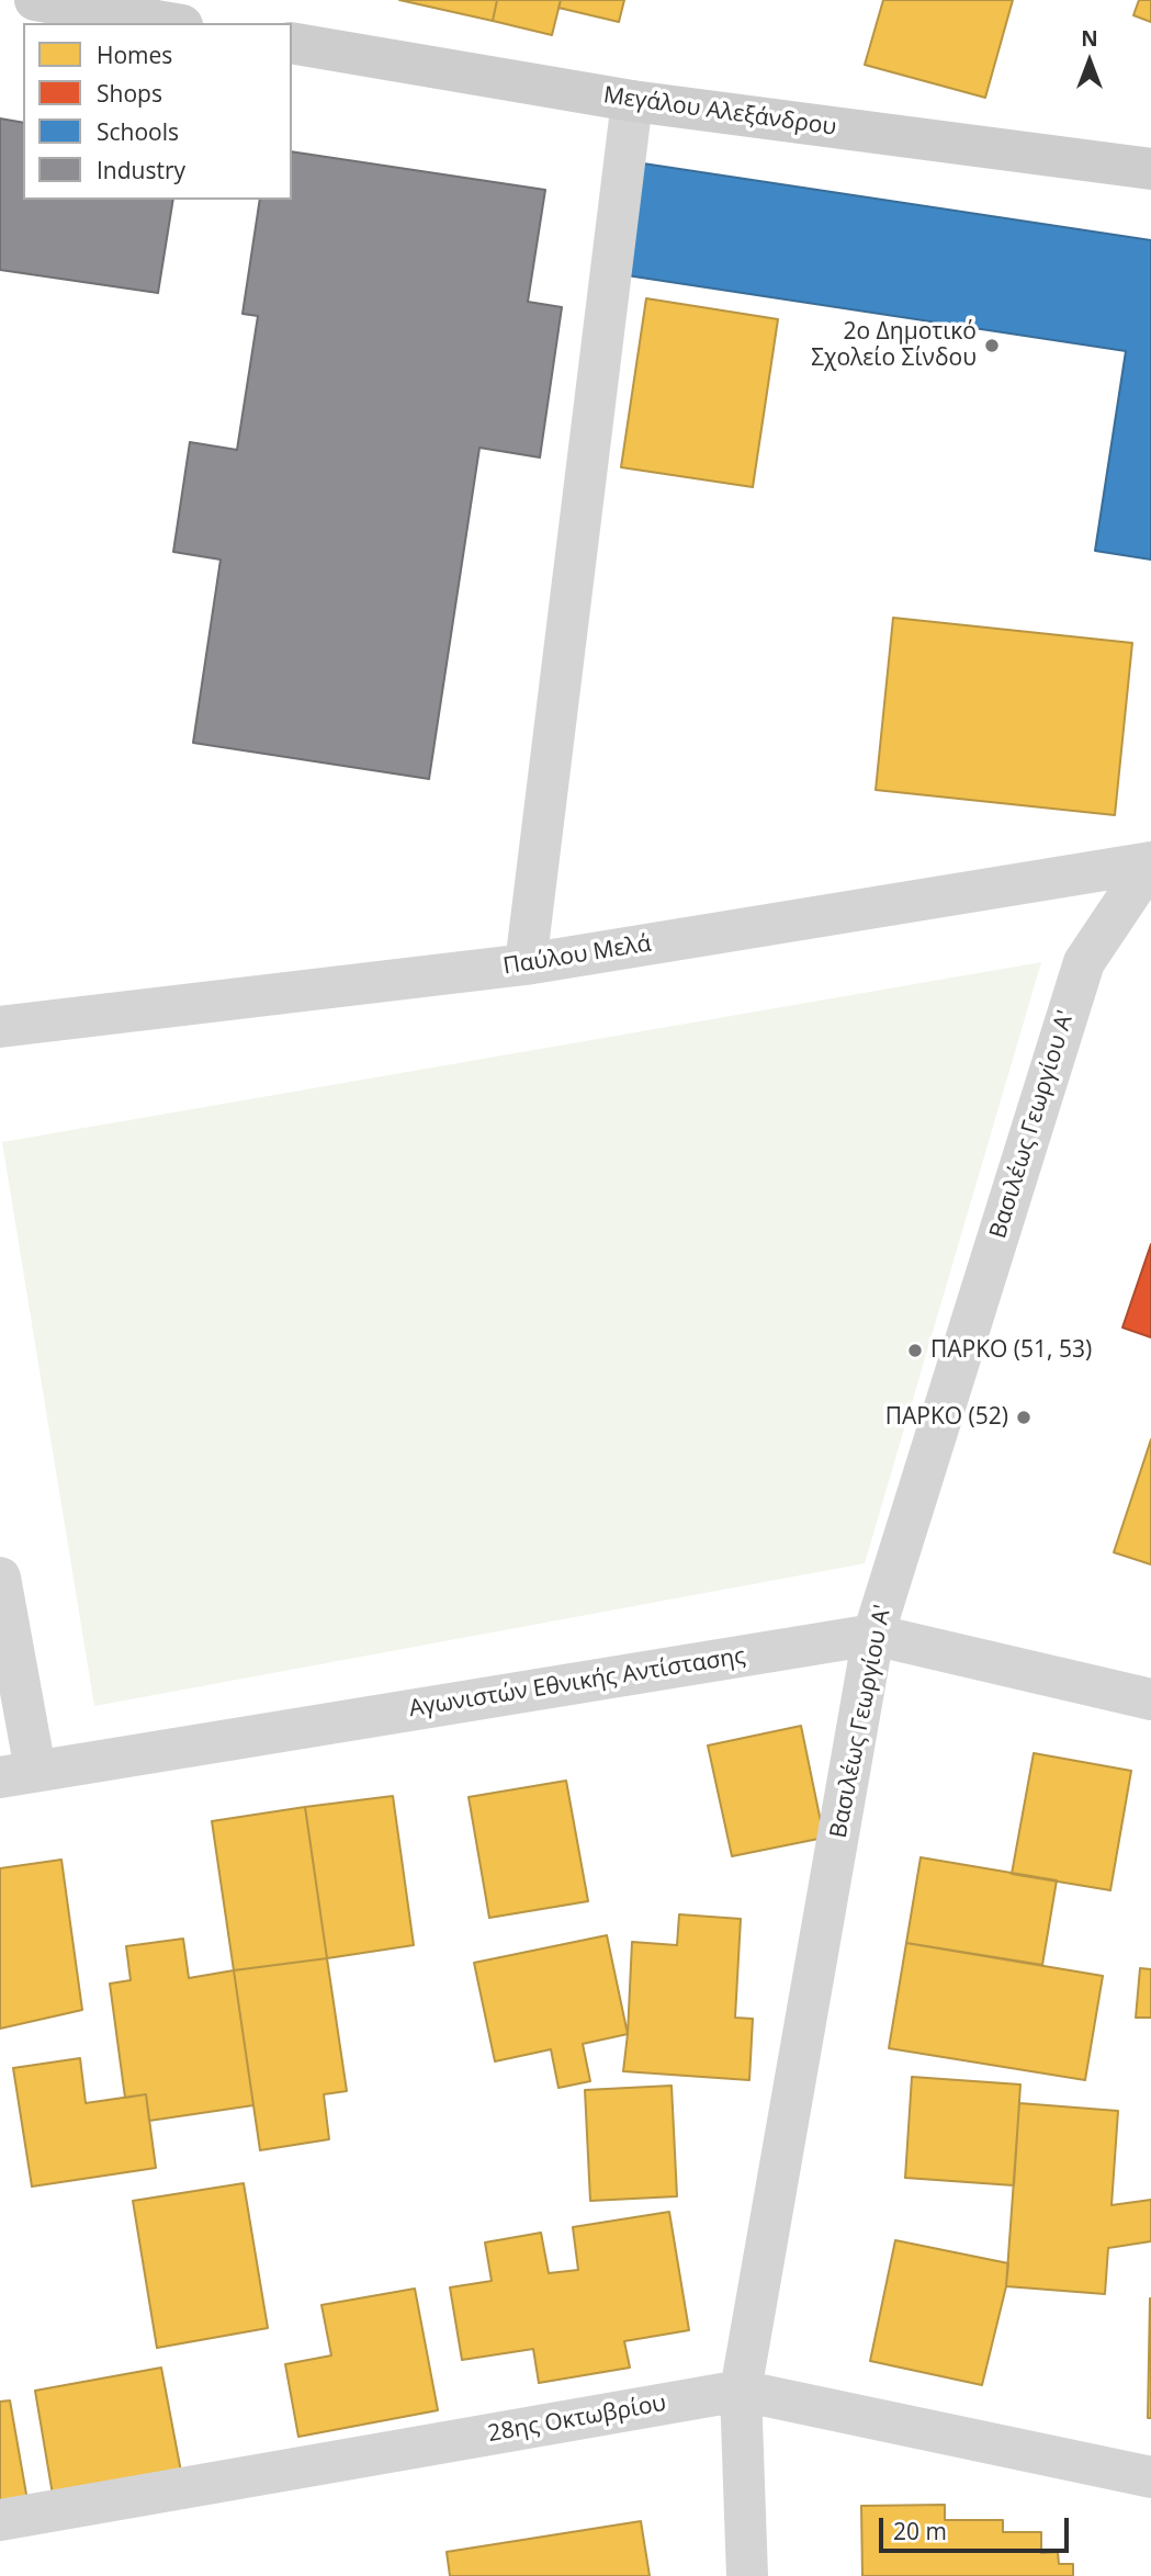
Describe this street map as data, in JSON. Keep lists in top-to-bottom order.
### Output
{
  "streets": {
    "street": [
      "Μεγάλου Αλεξάνδρου",
      "Παύλου Μελά",
      "Βασιλέως Γεωργίου Α'",
      "Αγωνιστών Εθνικής Αντίστασης",
      "28ης Οκτωβρίου"
    ]
  },
  "crossings": [
    ["Παύλου Μελά", "Βασιλέως Γεωργίου Α'"],
    ["Βασιλέως Γεωργίου Α'", "Αγωνιστών Εθνικής Αντίστασης"],
    ["Βασιλέως Γεωργίου Α'", "28ης Οκτωβρίου"]
  ],
  "places": ["2o Δημοτικό Σχολείο Σίνδου", "ΠΑΡΚΟ (51, 53)", "ΠΑΡΚΟ (52)"],
  "legend": [
    "Homes",
    "Shops",
    "Schools",
    "Industry"
  ],
  "scale_bar": "20 m",
  "north": "top"
}
